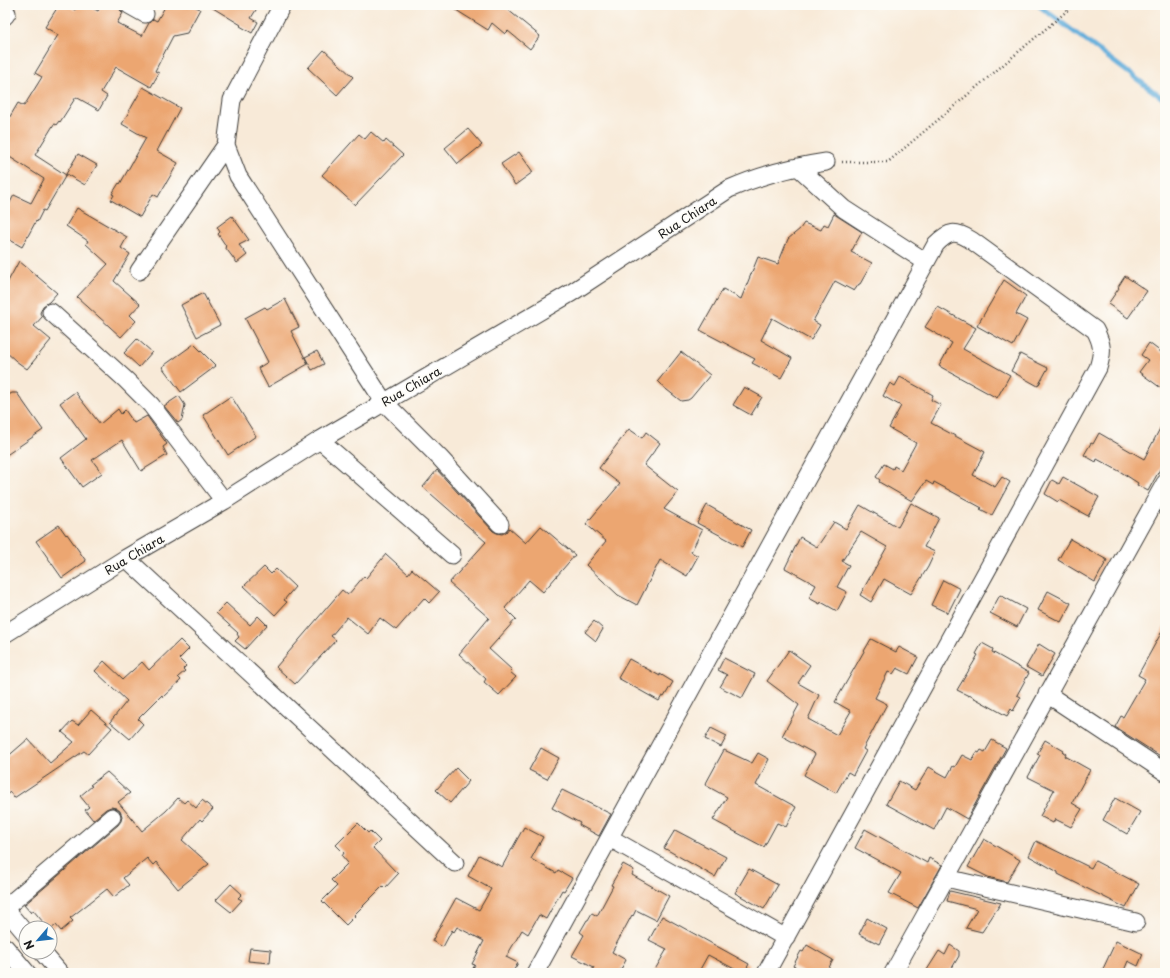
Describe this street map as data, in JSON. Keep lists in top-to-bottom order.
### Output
{
  "streets": {
    "street": ["Rua Chiara"]
  },
  "north": "bottom left"
}
